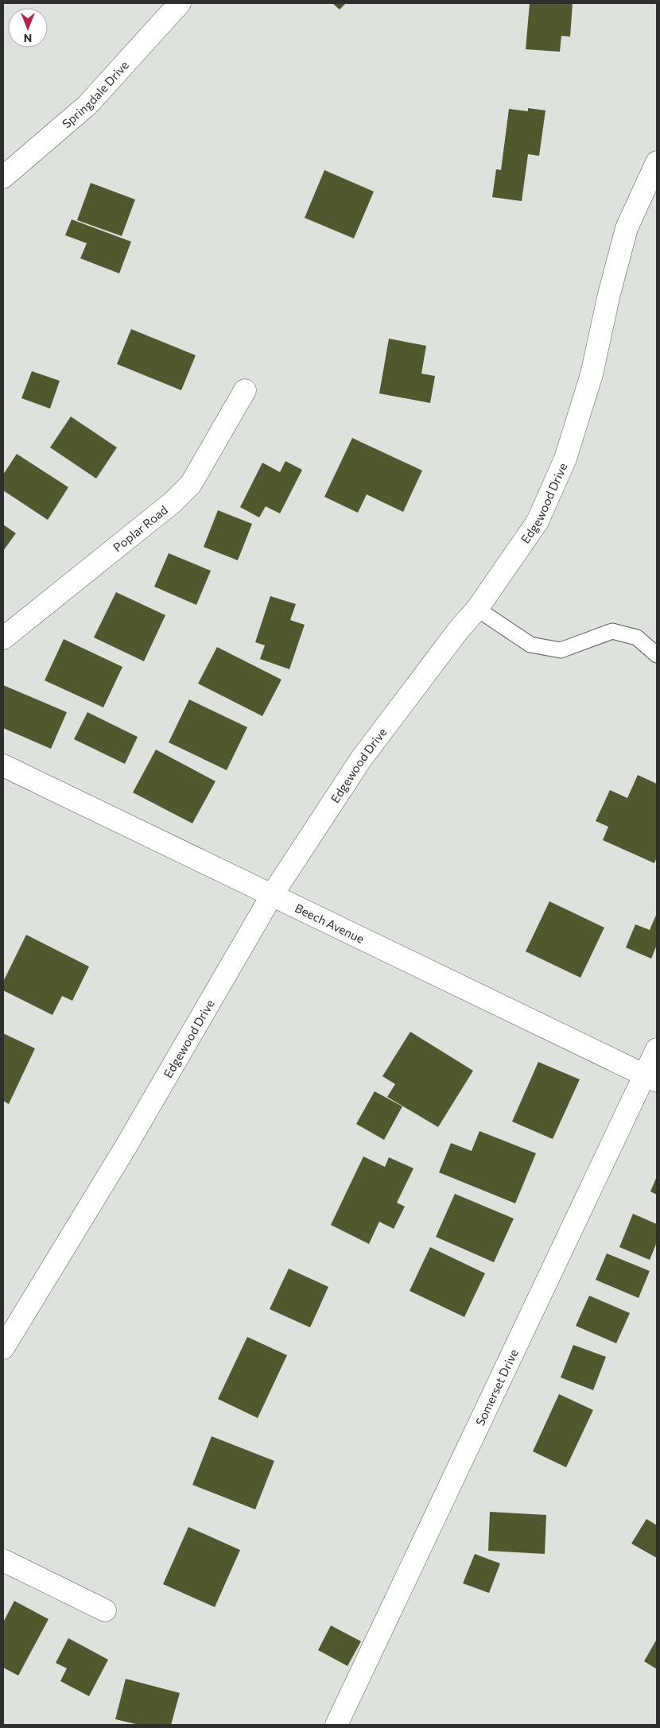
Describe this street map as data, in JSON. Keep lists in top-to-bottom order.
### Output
{
  "streets": {
    "street": [
      "Springdale Drive",
      "Edgewood Drive",
      "Poplar Road",
      "Beech Avenue",
      "Somerset Drive"
    ]
  },
  "crossings": [
    ["Edgewood Drive", "Beech Avenue"],
    ["Beech Avenue", "Somerset Drive"]
  ],
  "north": "bottom"
}
